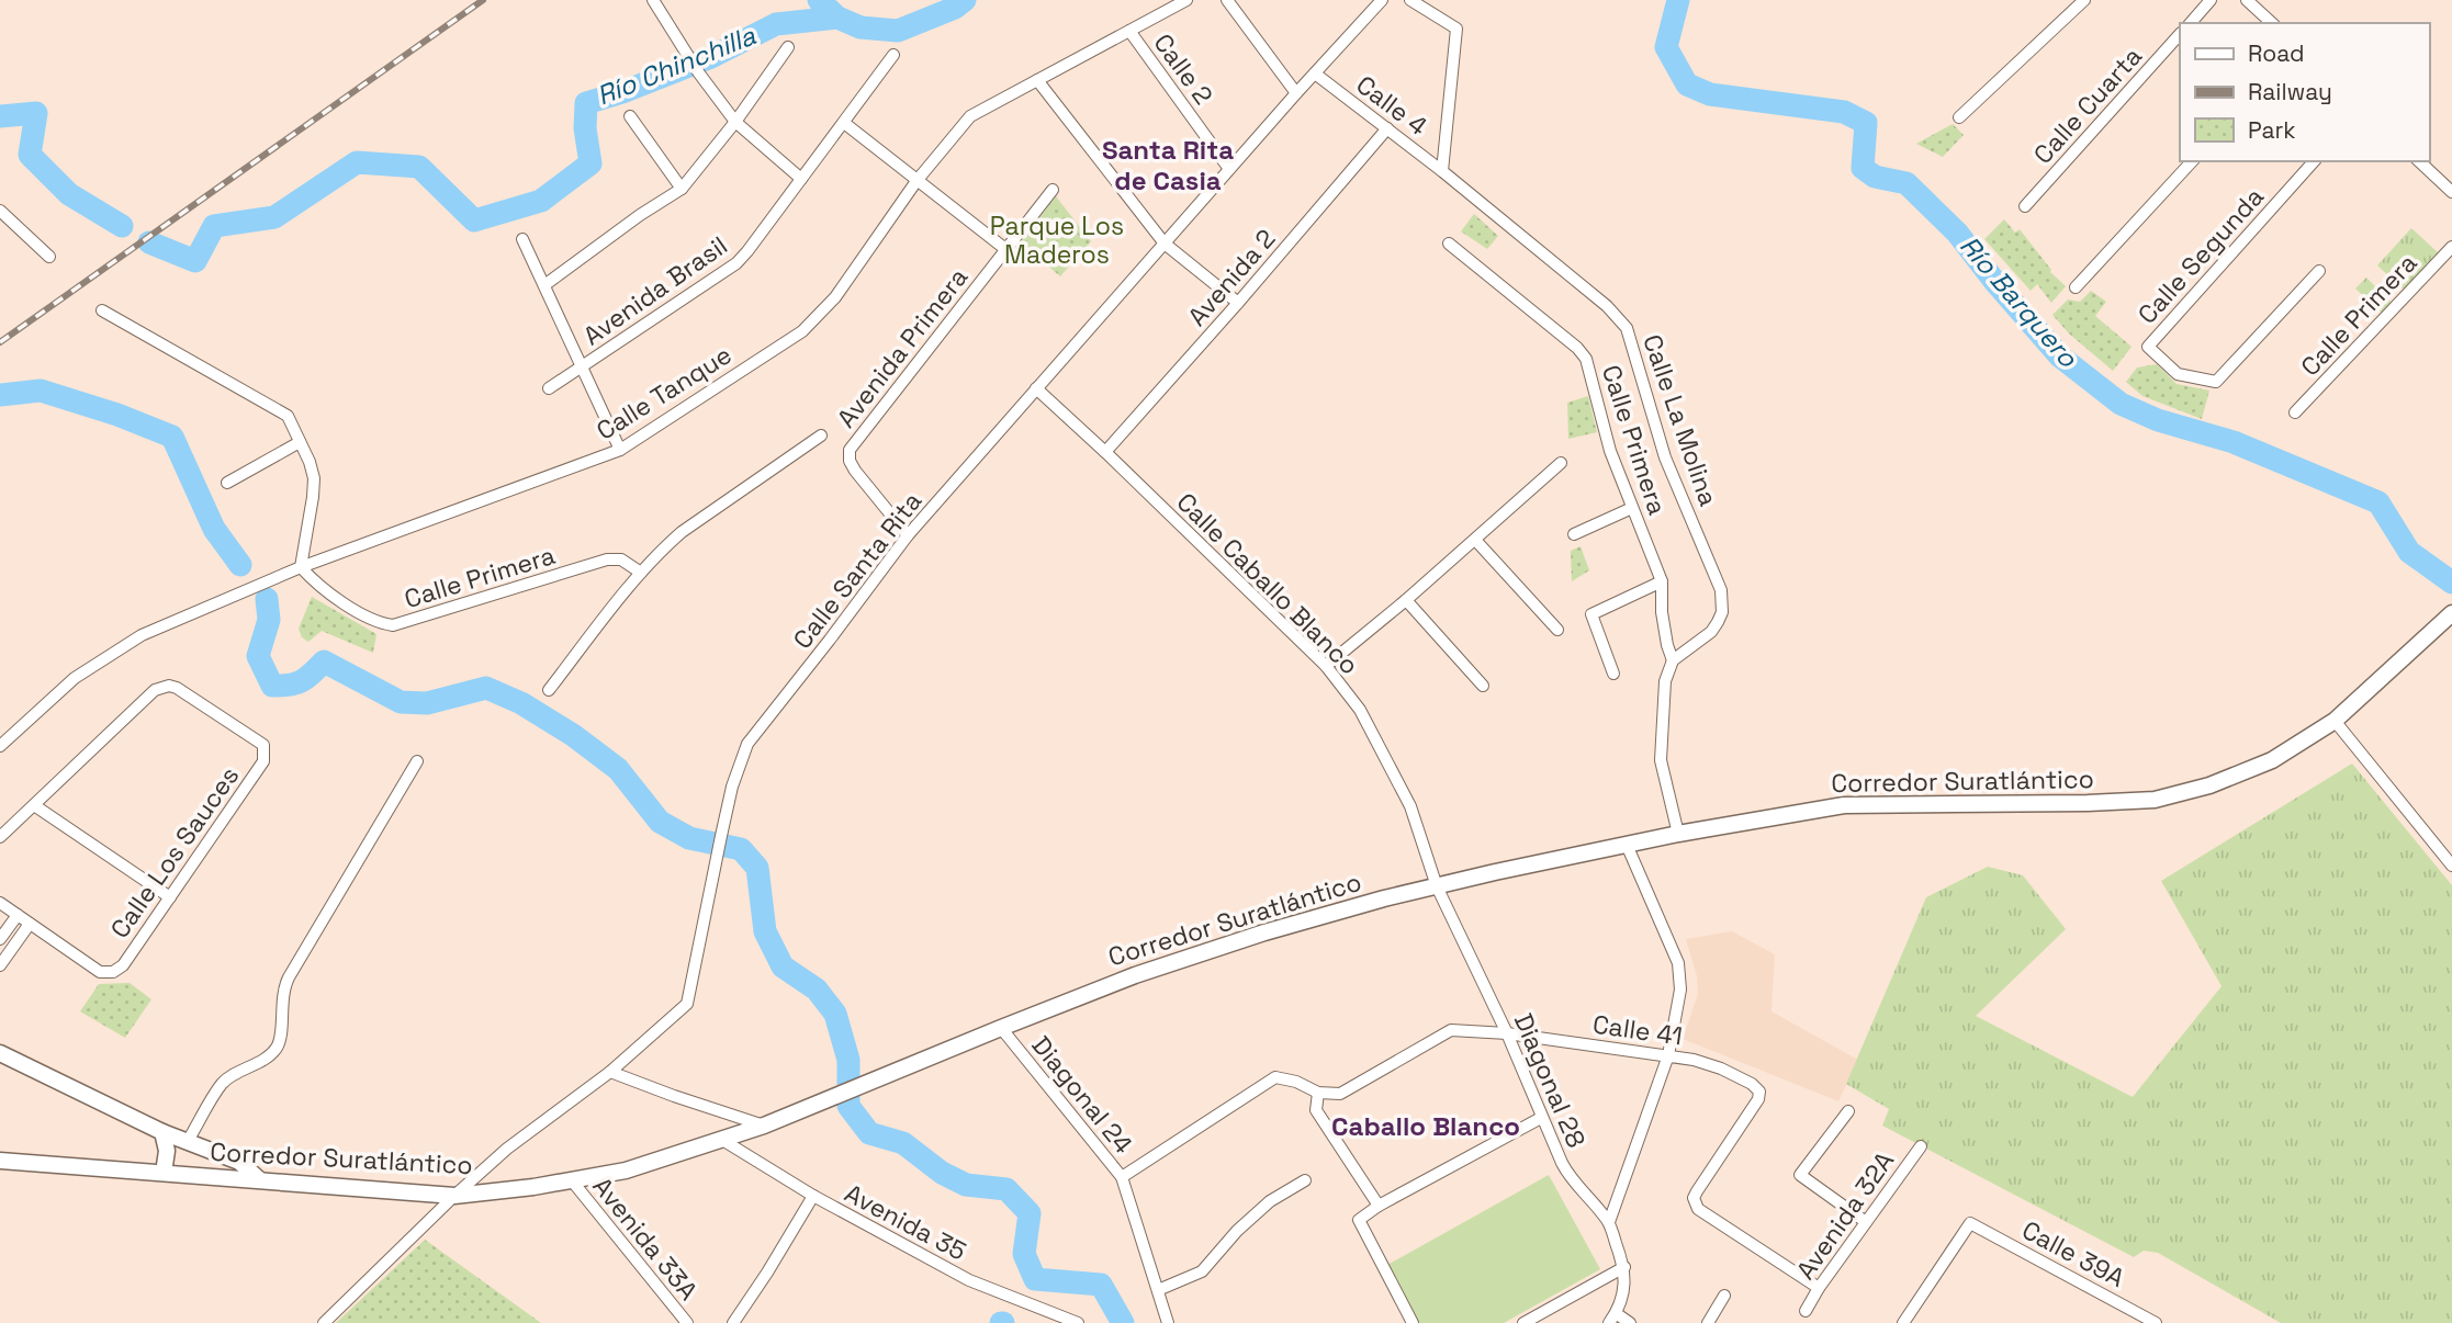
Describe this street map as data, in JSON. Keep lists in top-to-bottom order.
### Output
{
  "streets": {
    "main road": ["Corredor Suratlántico"],
    "street": [
      "Calle 2",
      "Calle 4",
      "Calle Cuarta",
      "Calle Segunda",
      "Avenida 2",
      "Avenida Brasil",
      "Calle Primera",
      "Avenida Primera",
      "Calle Tanque",
      "Calle La Molina",
      "Calle Santa Rita",
      "Calle Caballo Blanco",
      "Calle Los Sauces",
      "Calle 41",
      "Diagonal 28",
      "Diagonal 24",
      "Avenida 32A",
      "Avenida 35",
      "Avenida 33A",
      "Calle 39A"
    ]
  },
  "crossings": [
    ["Calle 2", "Calle Tanque"],
    ["Calle 2", "Calle Santa Rita"],
    ["Calle 4", "Avenida 2"],
    ["Calle 4", "Calle La Molina"],
    ["Calle 4", "Calle Santa Rita"],
    ["Avenida 2", "Calle Caballo Blanco"],
    ["Calle Primera", "Avenida Primera"],
    ["Calle Primera", "Calle Tanque"],
    ["Calle Primera", "Calle La Molina"],
    ["Avenida Primera", "Calle Santa Rita"],
    ["Calle Santa Rita", "Calle Caballo Blanco"],
    ["Calle Santa Rita", "Corredor Suratlántico"],
    ["Calle Caballo Blanco", "Corredor Suratlántico"],
    ["Calle Caballo Blanco", "Diagonal 28"],
    ["Corredor Suratlántico", "Diagonal 28"],
    ["Corredor Suratlántico", "Diagonal 24"],
    ["Corredor Suratlántico", "Avenida 35"],
    ["Corredor Suratlántico", "Avenida 33A"],
    ["Calle 41", "Diagonal 28"],
    ["Calle 41", "Avenida 32A"]
  ],
  "districts": ["Santa Rita de Casia", "Caballo Blanco"],
  "water": ["Río Chinchilla", "Río Barquero"],
  "parks": ["Parque Los Maderos"],
  "legend": ["Road", "Railway", "Park"]
}
